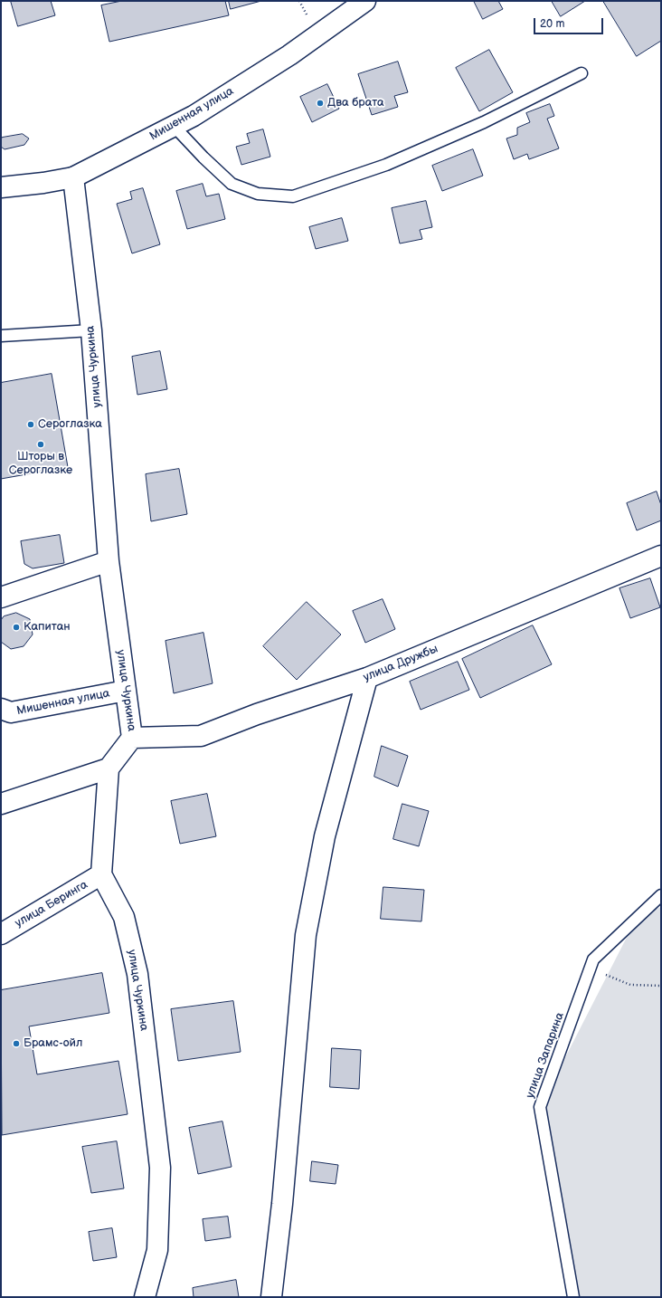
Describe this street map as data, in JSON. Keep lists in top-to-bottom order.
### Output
{
  "streets": {
    "street": [
      "Мишенная улица",
      "улица Чуркина",
      "улица Дружбы",
      "улица Беринга"
    ],
    "lane": ["улица Запарина"]
  },
  "crossings": [
    ["Мишенная улица", "улица Чуркина"],
    ["улица Чуркина", "улица Дружбы"],
    ["улица Чуркина", "улица Беринга"]
  ],
  "places": [
    "Два брата",
    "Сероглазка",
    "Шторы в Сероглазке",
    "Капитан",
    "Брамс-ойл"
  ],
  "scale_bar": "20 m"
}
